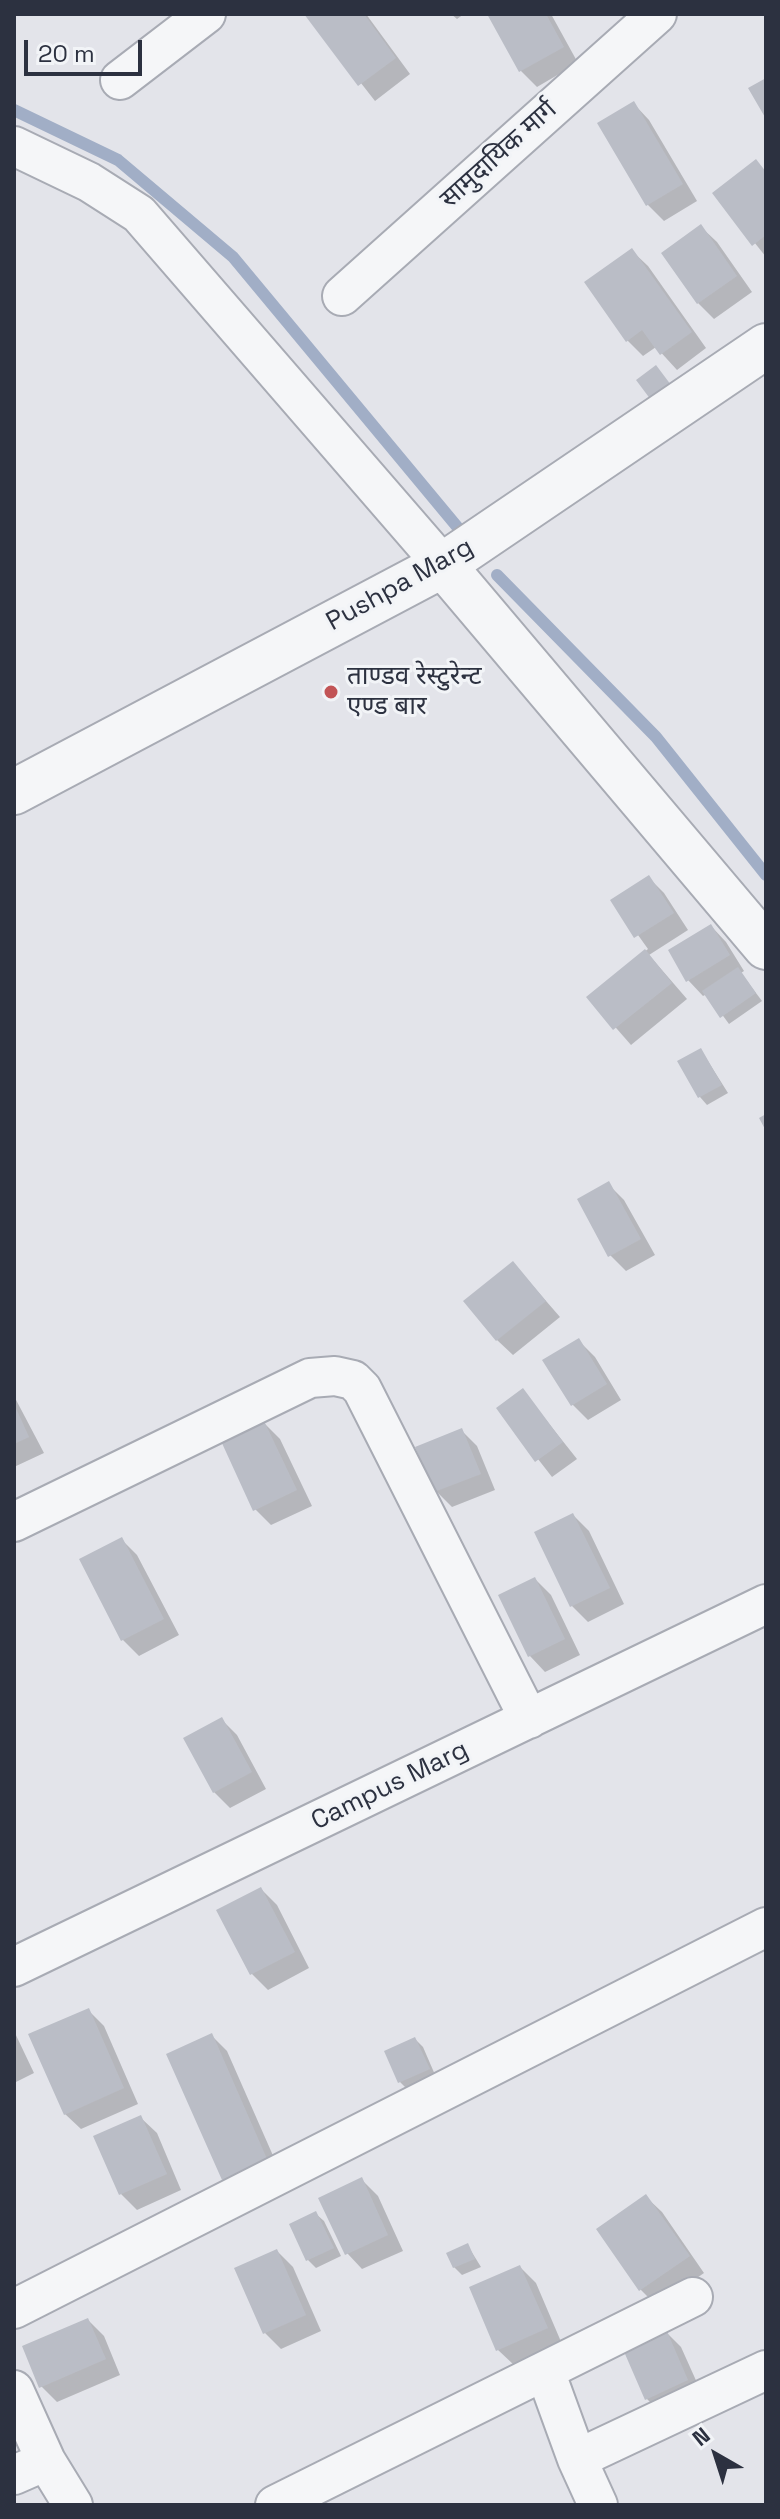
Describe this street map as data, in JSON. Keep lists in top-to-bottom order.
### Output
{
  "streets": {
    "street": ["सामुदायिक मार्ग", "Pushpa Marg", "Campus Marg"]
  },
  "places": ["ताण्डव रेस्टुरेन्ट एण्ड बार"],
  "scale_bar": "20 m",
  "north": "top left"
}
